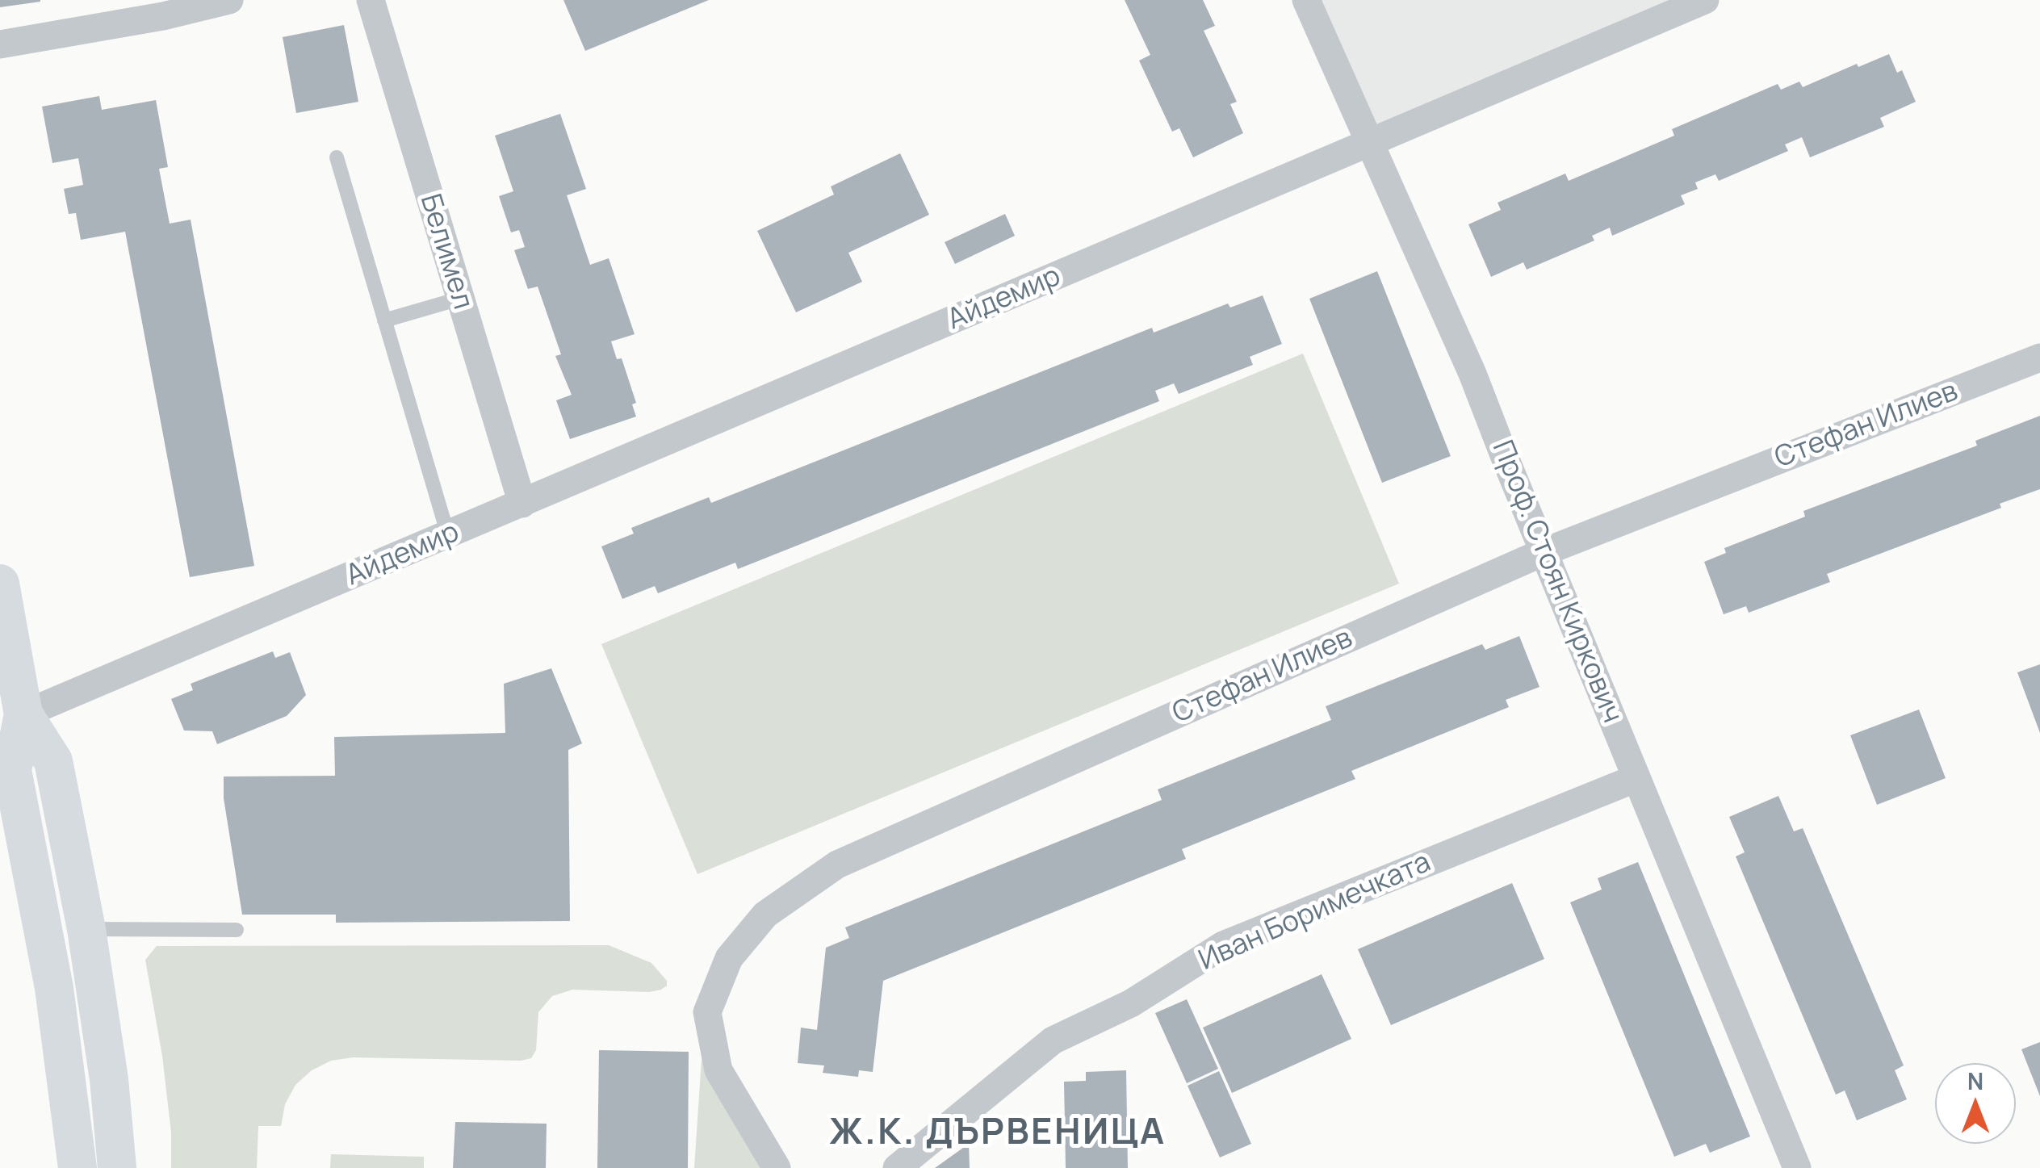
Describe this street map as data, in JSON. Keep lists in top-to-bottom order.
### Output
{
  "streets": {
    "street": [
      "Белимел",
      "Айдемир",
      "Стефан Илиев",
      "Проф. Стоян Киркович",
      "Иван Боримечката"
    ]
  },
  "crossings": [
    ["Белимел", "Айдемир"],
    ["Айдемир", "Проф. Стоян Киркович"],
    ["Стефан Илиев", "Проф. Стоян Киркович"],
    ["Проф. Стоян Киркович", "Иван Боримечката"]
  ],
  "districts": ["Ж.К. ДЪРВЕНИЦА"],
  "north": "top"
}
